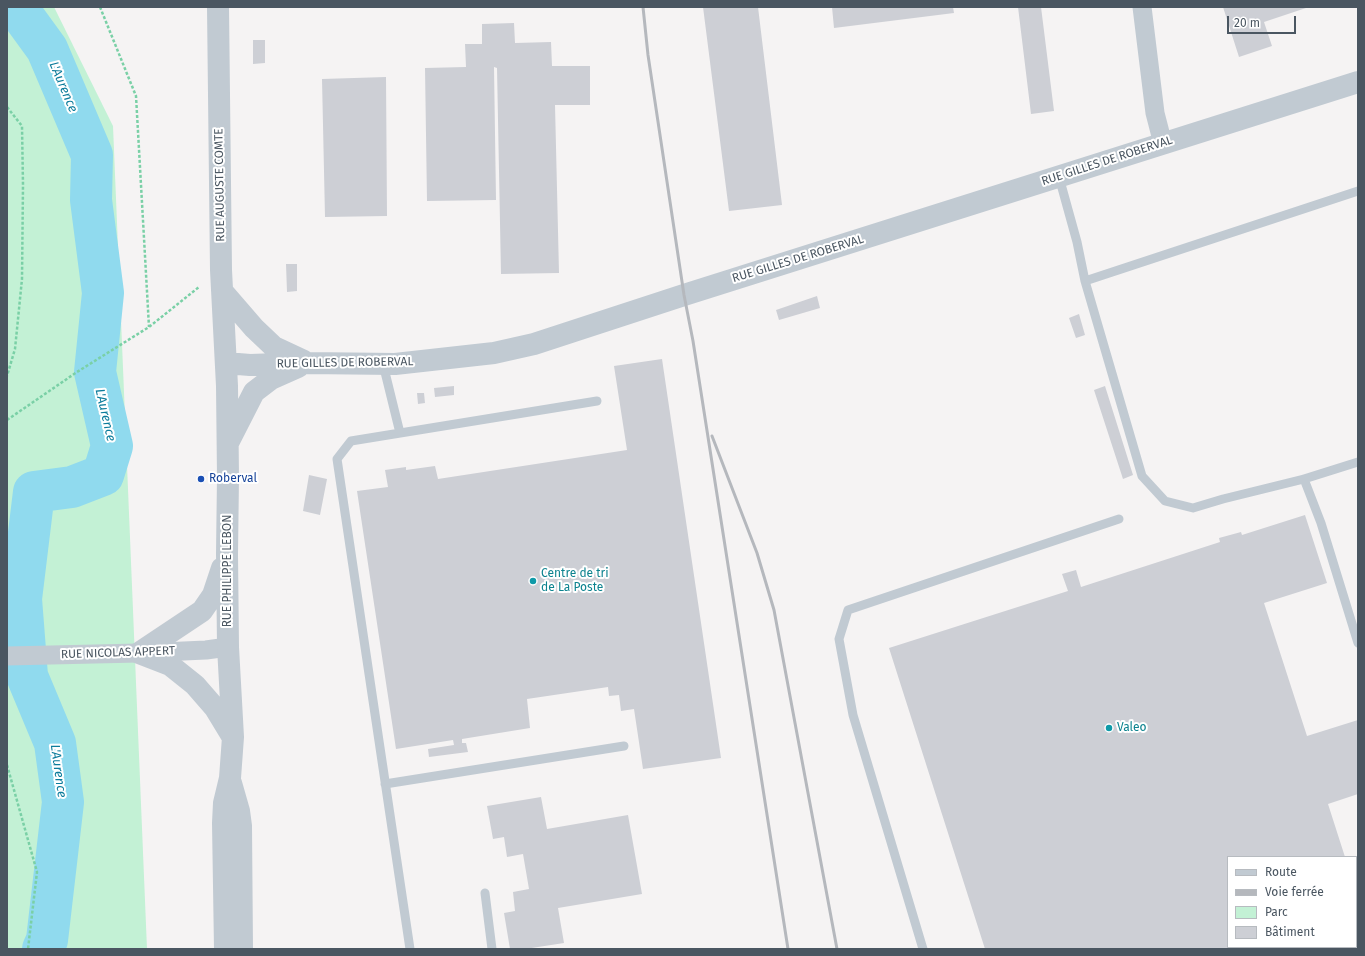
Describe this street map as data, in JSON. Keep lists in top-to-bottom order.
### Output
{
  "streets": {
    "street": [
      "RUE GILLES DE ROBERVAL",
      "RUE AUGUSTE COMTE",
      "RUE PHILIPPE LEBON",
      "RUE NICOLAS APPERT"
    ]
  },
  "crossings": [
    ["RUE GILLES DE ROBERVAL", "RUE AUGUSTE COMTE"],
    ["RUE GILLES DE ROBERVAL", "RUE PHILIPPE LEBON"],
    ["RUE AUGUSTE COMTE", "RUE PHILIPPE LEBON"],
    ["RUE PHILIPPE LEBON", "RUE NICOLAS APPERT"]
  ],
  "water": ["L'Aurence"],
  "places": ["Roberval", "Centre de tri de La Poste", "Valeo"],
  "legend": [
    "Route",
    "Voie ferrée",
    "Parc",
    "Bâtiment"
  ],
  "scale_bar": "20 m"
}
